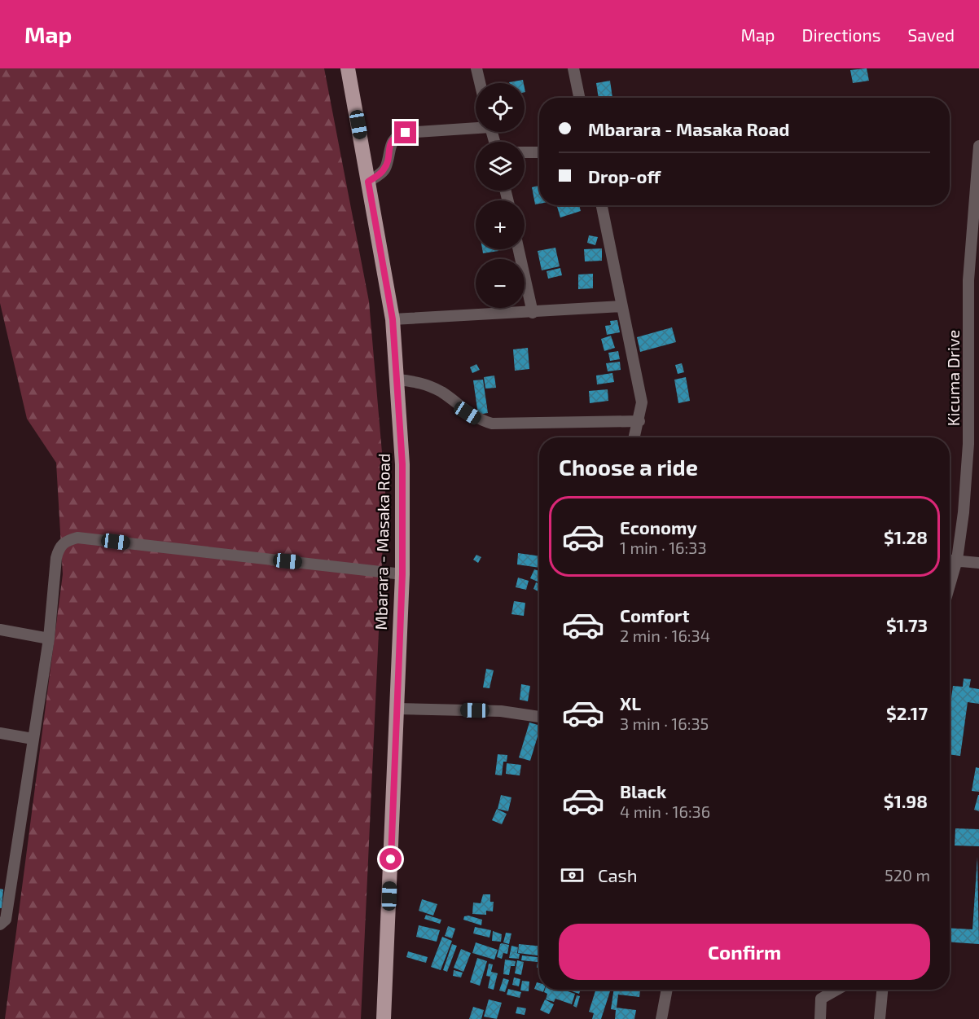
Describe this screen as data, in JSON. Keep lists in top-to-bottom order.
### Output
{
  "streets": {
    "main road": ["Mbarara - Masaka Road"],
    "street": ["Kicuma Drive"]
  },
  "page": {
    "header": "Map",
    "nav": ["Map", "Directions", "Saved"],
    "map_buttons": ["+", "−"],
    "banner": ["Mbarara - Masaka Road", "Drop-off"],
    "heading": "Choose a ride",
    "list": [
      {
        "name": "Economy",
        "note": "1 min · 16:33",
        "value": "$1.28"
      },
      {
        "name": "Comfort",
        "note": "2 min · 16:34",
        "value": "$1.73"
      },
      {
        "name": "XL",
        "note": "3 min · 16:35",
        "value": "$2.17"
      },
      {
        "name": "Black",
        "note": "4 min · 16:36",
        "value": "$1.98"
      }
    ],
    "pay": ["Cash", "520 m"],
    "buttons": "Confirm"
  }
}
